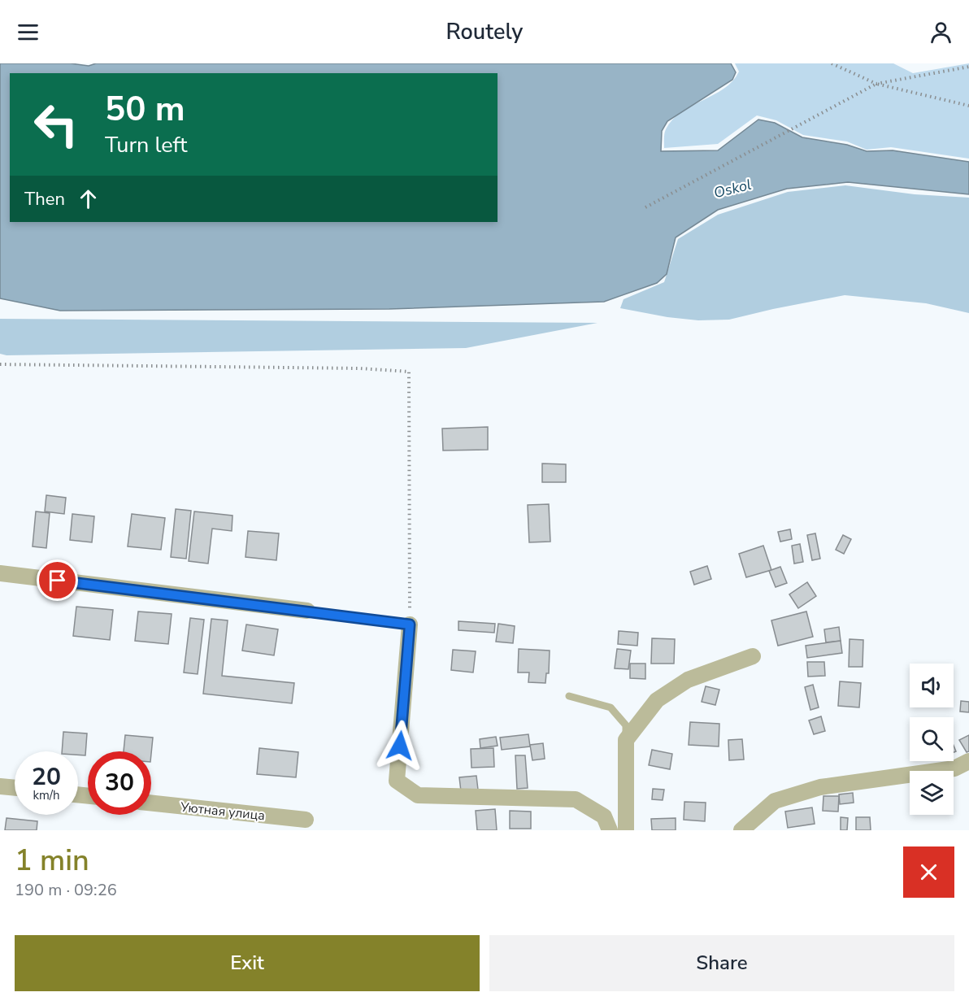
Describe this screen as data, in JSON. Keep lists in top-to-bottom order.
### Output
{
  "streets": {
    "street": ["Уютная улица"]
  },
  "water": ["Oskol"],
  "page": {
    "header": "Routely",
    "turn": ["50 m", "Turn left"],
    "then": "Then",
    "speed": "20 km/h",
    "limit": "30",
    "heading": ["1 min", "190 m · 09:26"],
    "buttons": ["Exit", "Share"]
  }
}
